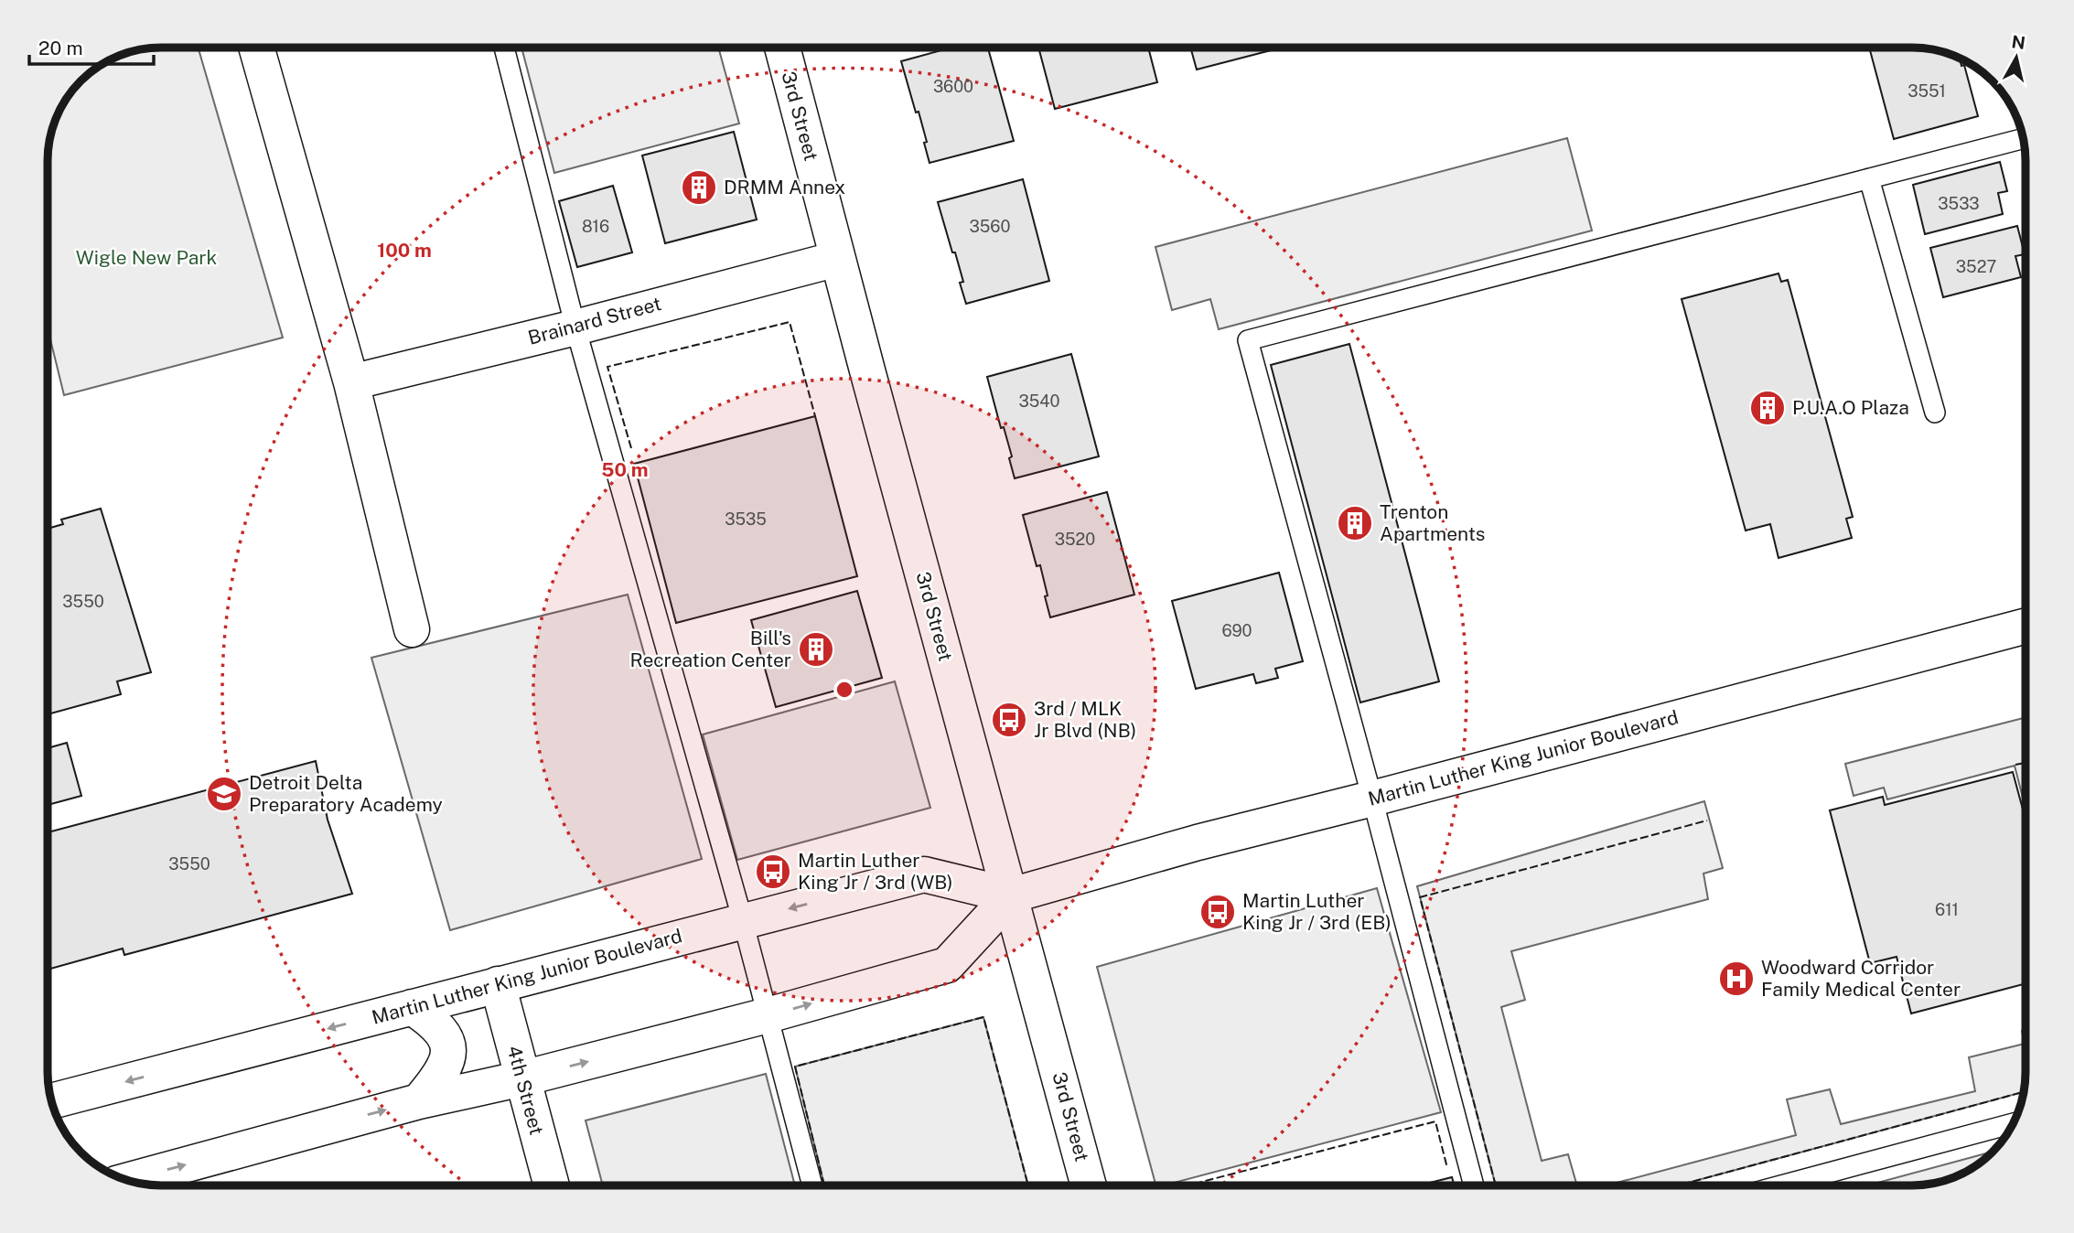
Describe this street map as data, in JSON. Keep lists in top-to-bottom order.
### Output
{
  "streets": {
    "main road": [
      "3rd Street",
      "Brainard Street",
      "Martin Luther King Junior Boulevard",
      "4th Street"
    ]
  },
  "crossings": [
    ["3rd Street", "Brainard Street"],
    ["3rd Street", "Martin Luther King Junior Boulevard"],
    ["Martin Luther King Junior Boulevard", "4th Street"]
  ],
  "parks": ["Wigle New Park"],
  "places": {
    "building": [
      "DRMM Annex",
      "P.U.A.O Plaza",
      "Trenton Apartments",
      "Bill's Recreation Center"
    ],
    "bus stop": ["3rd / MLK Jr Blvd (NB)", "Martin Luther King Jr / 3rd (WB)", "Martin Luther King Jr / 3rd (EB)"],
    "school or university": ["Detroit Delta Preparatory Academy"],
    "hospital": ["Woodward Corridor Family Medical Center"]
  },
  "house_numbers": [
    "3600",
    "3551",
    "3533",
    "816",
    "3560",
    "3527",
    "3540",
    "3535",
    "3520",
    "3550",
    "690",
    "3550",
    "611"
  ],
  "scale_bar": "20 m",
  "north": "top",
  "rings": ["100 m", "50 m"]
}
